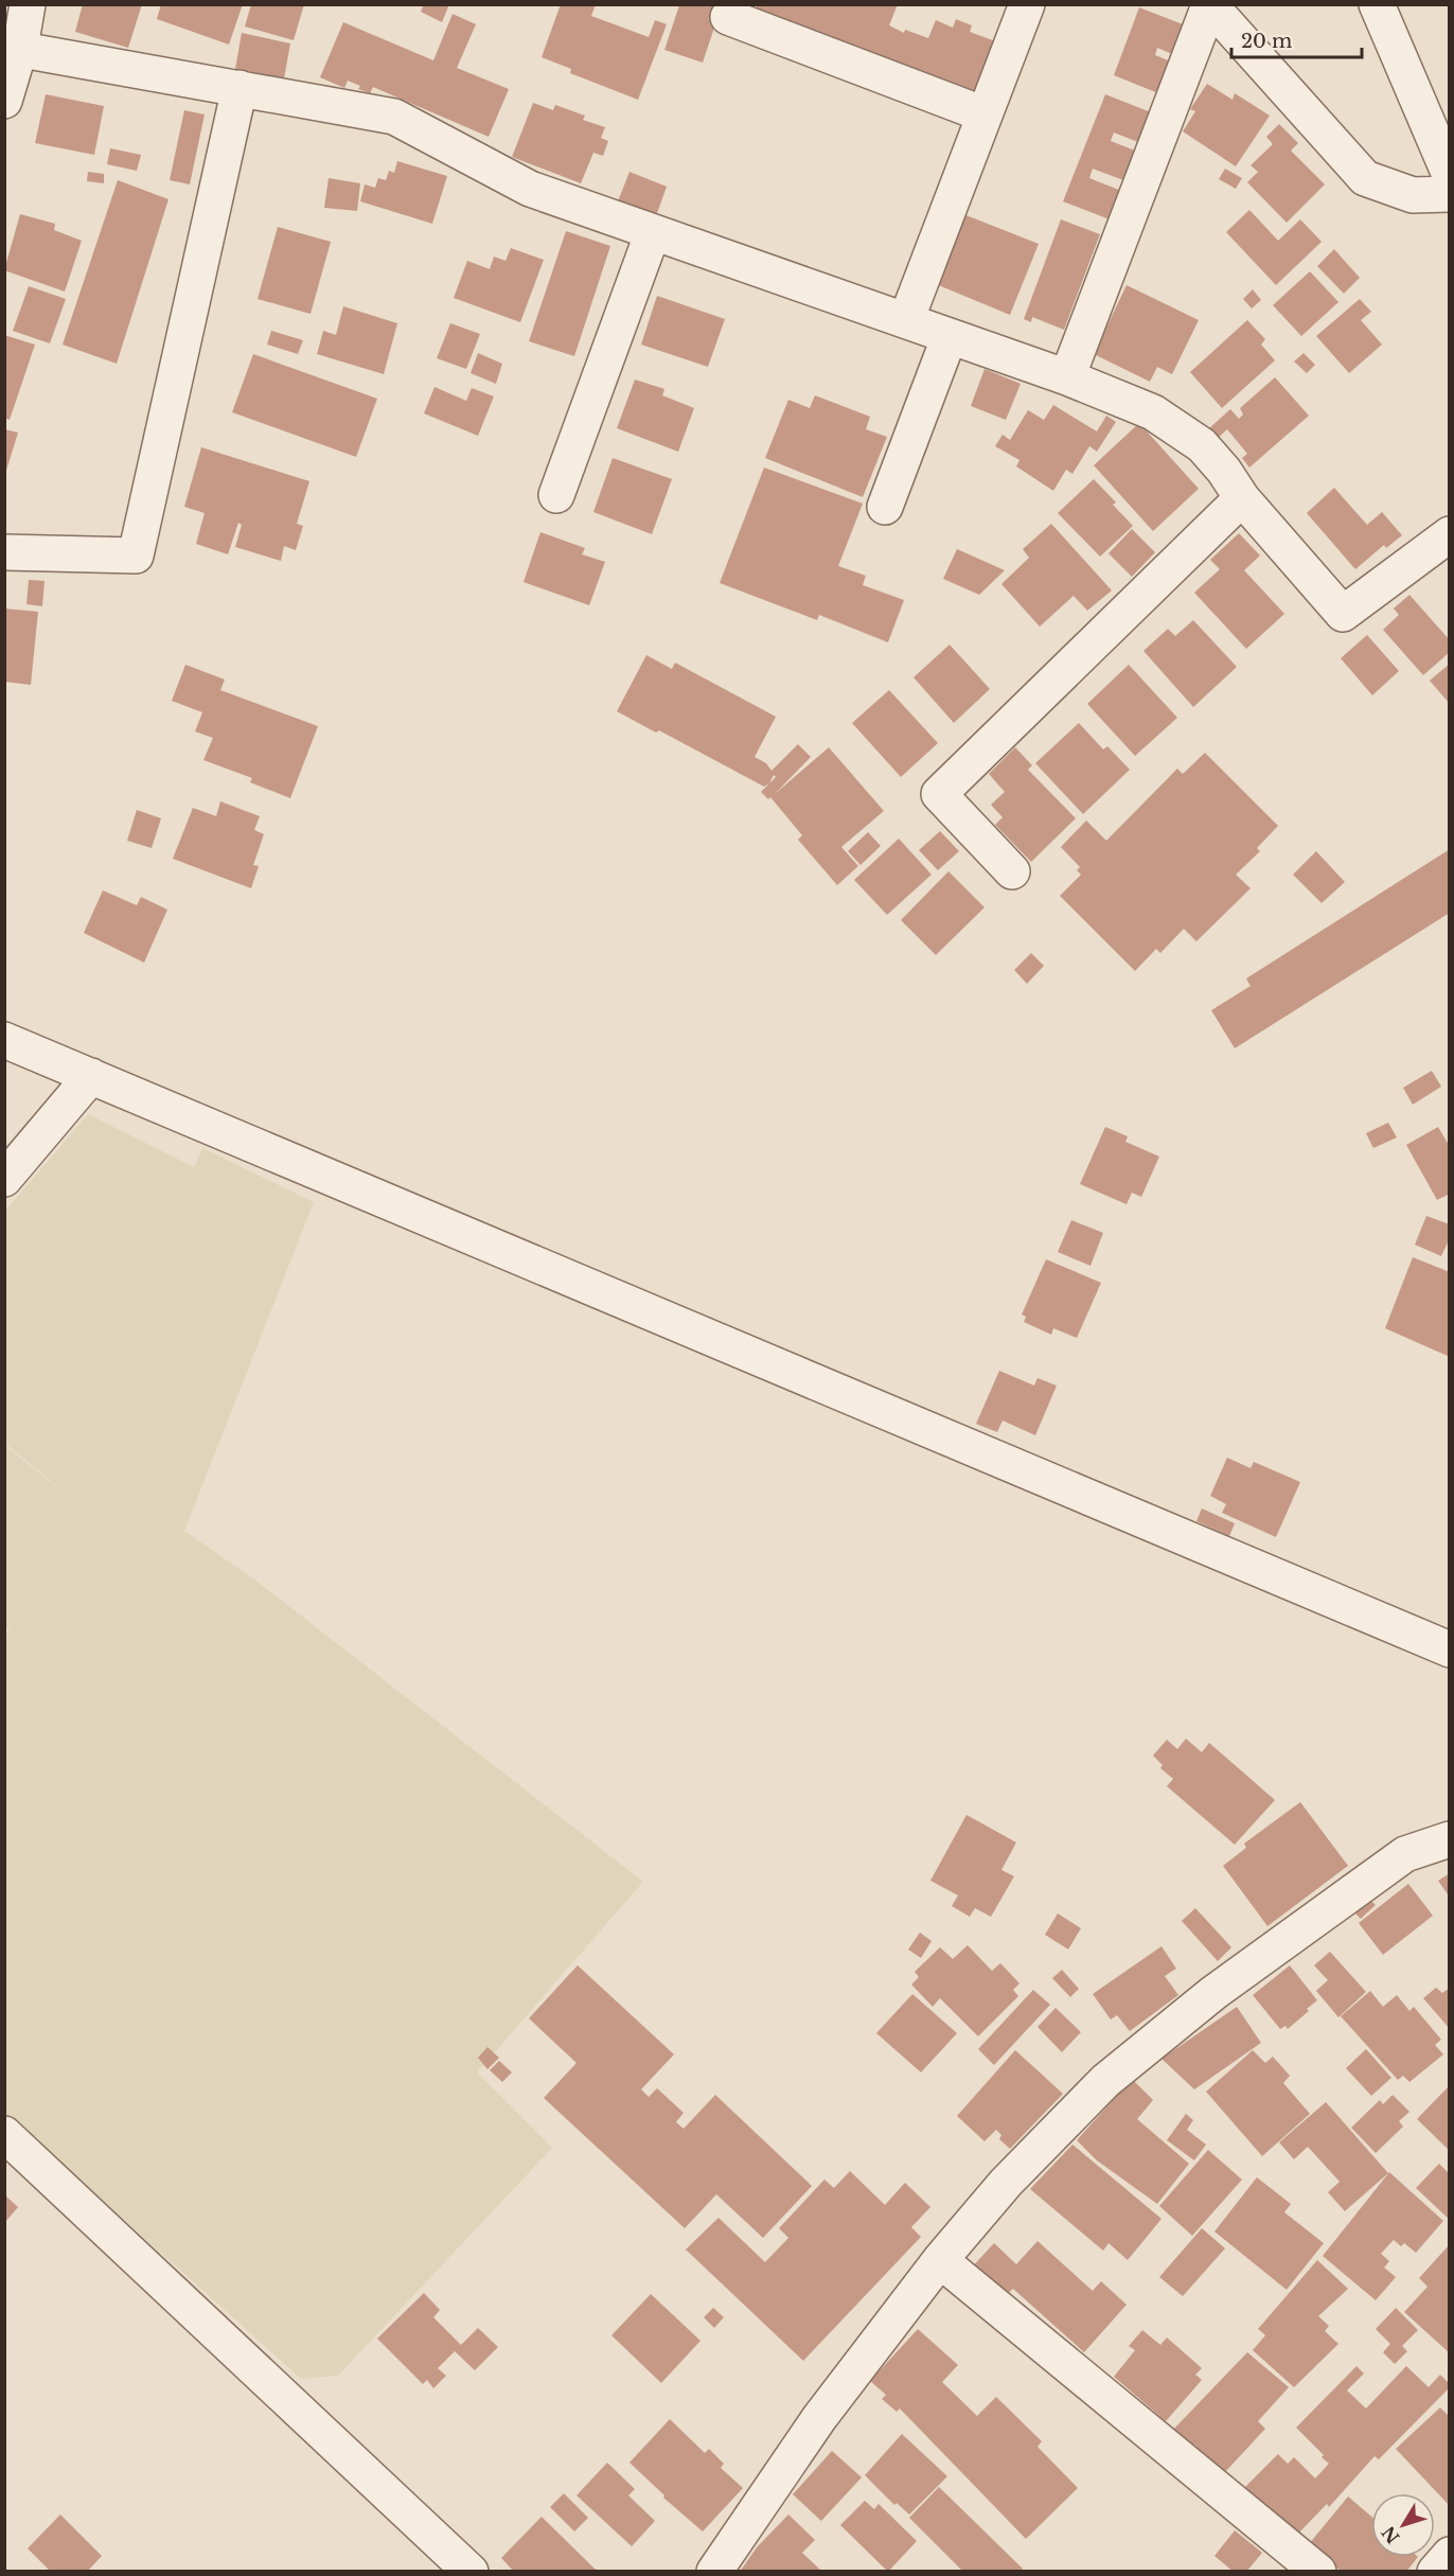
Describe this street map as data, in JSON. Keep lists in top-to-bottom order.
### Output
{
  "scale_bar": "20 m",
  "north": "bottom left"
}
